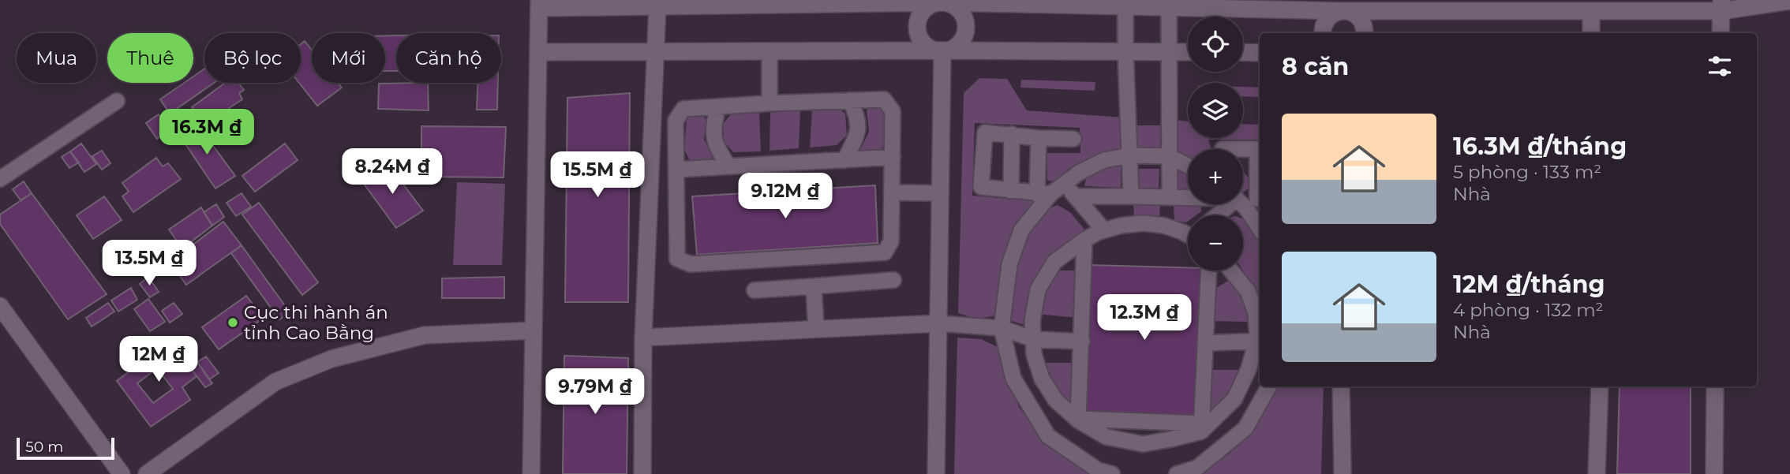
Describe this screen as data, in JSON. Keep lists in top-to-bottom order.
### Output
{
  "places": ["Cục thi hành án tỉnh Cao Bằng"],
  "scale_bar": "50 m",
  "page": {
    "map_buttons": ["+", "−"],
    "chip": [
      "Mua",
      "Thuê",
      "Bộ lọc",
      "Mới",
      "Căn hộ"
    ],
    "heading": "8 căn",
    "list": [
      {
        "name": "16.3M ₫/tháng",
        "note": "5 phòng · 133 m² · Nhà"
      },
      {
        "name": "12M ₫/tháng",
        "note": "4 phòng · 132 m² · Nhà"
      }
    ],
    "price": [
      "16.3M ₫",
      "8.24M ₫",
      "15.5M ₫",
      "9.12M ₫",
      "13.5M ₫",
      "12.3M ₫",
      "12M ₫",
      "9.79M ₫"
    ],
    "scale": "50 m"
  }
}
